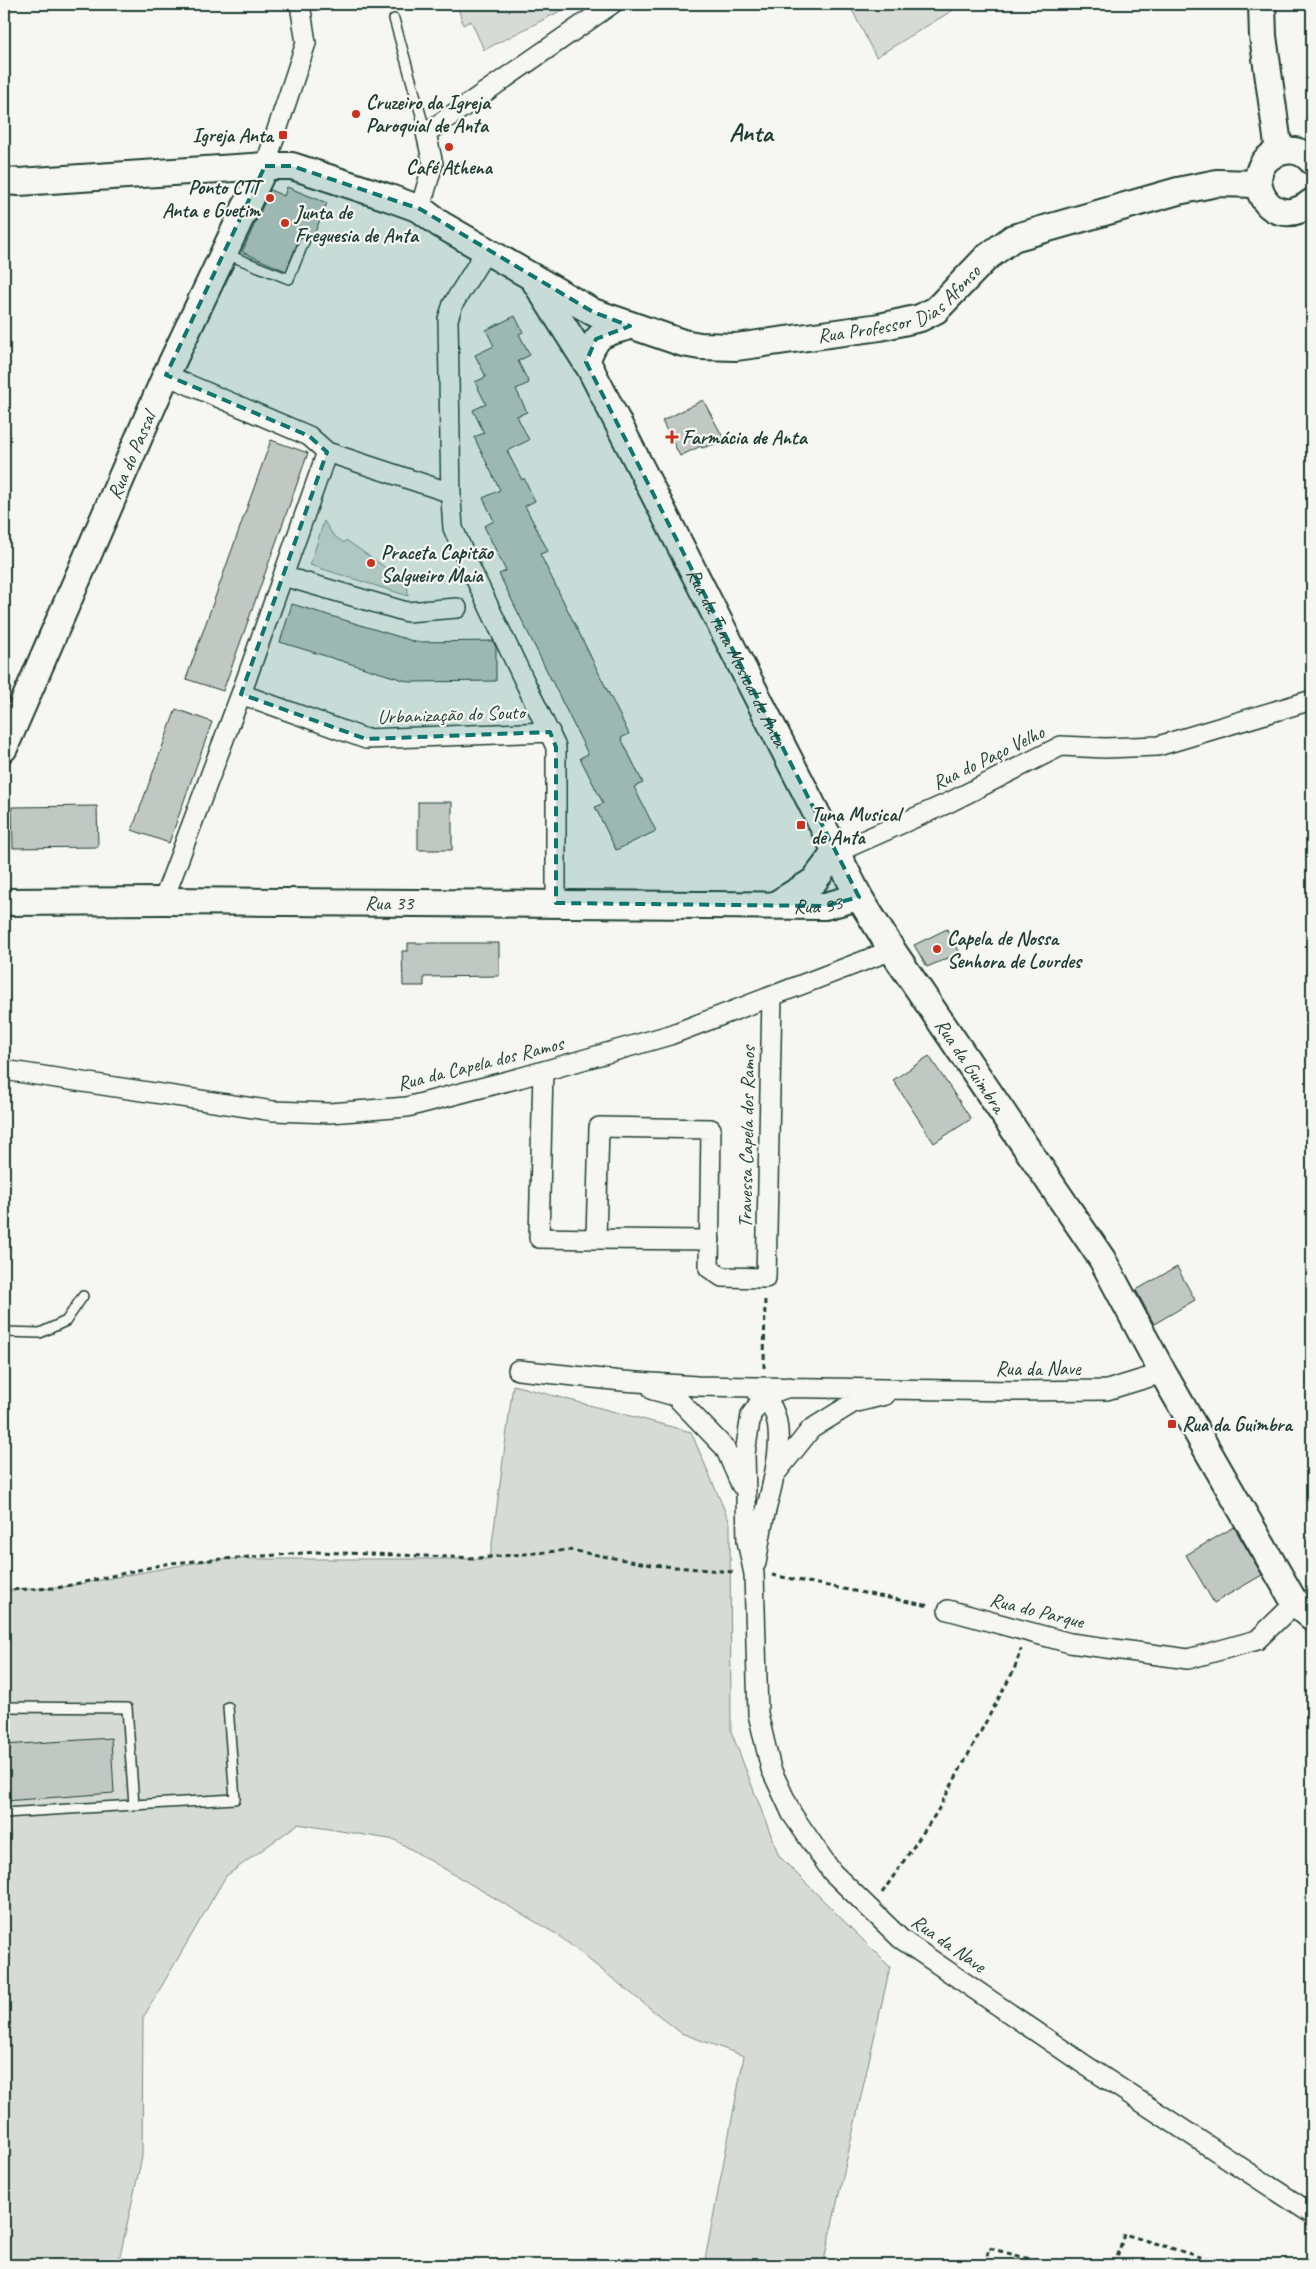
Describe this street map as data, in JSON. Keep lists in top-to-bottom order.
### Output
{
  "streets": {
    "street": [
      "Rua Professor Dias Afonso",
      "Rua do Passal",
      "Rua da Tuna Musical de Anta",
      "Urbanização do Souto",
      "Rua do Paço Velho",
      "Rua 33",
      "Rua da Capela dos Ramos",
      "Rua da Guimbra",
      "Travessa Capela dos Ramos",
      "Rua da Nave",
      "Rua do Parque"
    ]
  },
  "crossings": [
    ["Rua Professor Dias Afonso", "Rua do Passal"],
    ["Rua Professor Dias Afonso", "Rua da Tuna Musical de Anta"],
    ["Rua Professor Dias Afonso", "Urbanização do Souto"],
    ["Rua da Tuna Musical de Anta", "Rua do Paço Velho"],
    ["Rua da Tuna Musical de Anta", "Rua 33"],
    ["Rua da Tuna Musical de Anta", "Rua da Capela dos Ramos"],
    ["Rua da Tuna Musical de Anta", "Rua da Guimbra"],
    ["Urbanização do Souto", "Rua 33"],
    ["Rua do Paço Velho", "Rua 33"],
    ["Rua da Capela dos Ramos", "Rua da Guimbra"],
    ["Rua da Capela dos Ramos", "Travessa Capela dos Ramos"],
    ["Rua da Guimbra", "Rua da Nave"],
    ["Rua da Guimbra", "Rua do Parque"]
  ],
  "districts": ["Anta"],
  "places": {
    "other": [
      "Cruzeiro da Igreja Paroquial de Anta",
      "Café Athena",
      "Ponto CTT Anta e Guetim",
      "Junta de Freguesia de Anta",
      "Praceta Capitão Salgueiro Maia",
      "Capela de Nossa Senhora de Lourdes"
    ],
    "transit": ["Igreja Anta", "Tuna Musical de Anta", "Rua da Guimbra"],
    "health": ["Farmácia de Anta"]
  }
}
